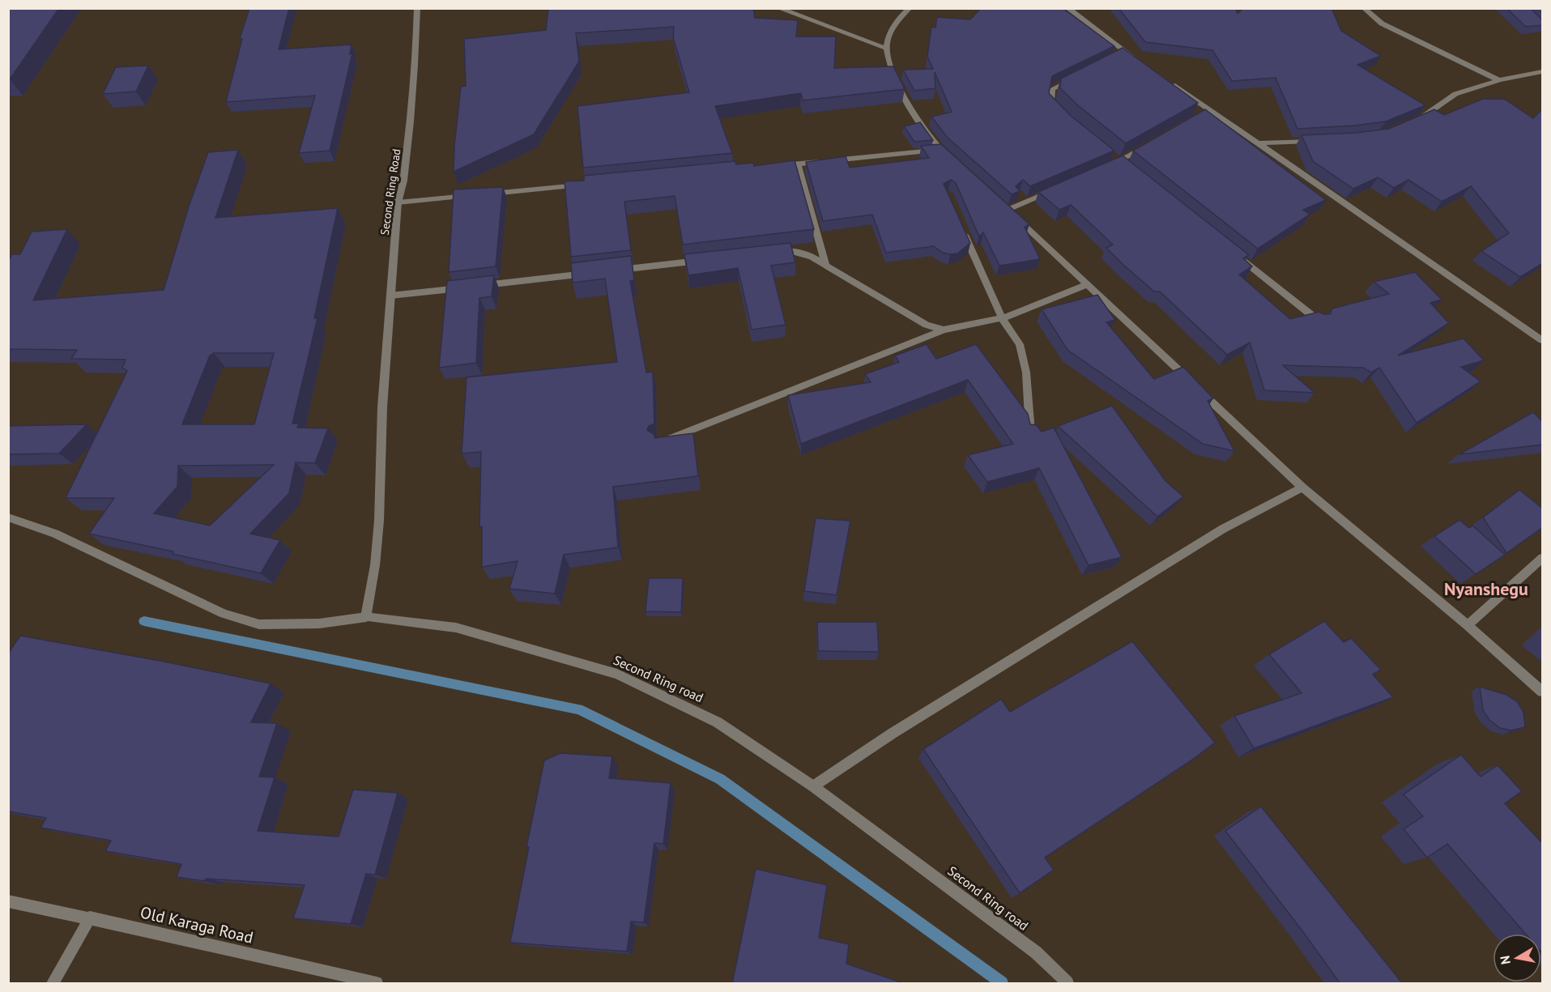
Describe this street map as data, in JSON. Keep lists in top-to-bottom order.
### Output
{
  "streets": {
    "street": ["Second Ring Road", "Second Ring road", "Old Karaga Road"]
  },
  "crossings": [
    ["Second Ring Road", "Second Ring road"]
  ],
  "districts": ["Nyanshegu"],
  "north": "left"
}
